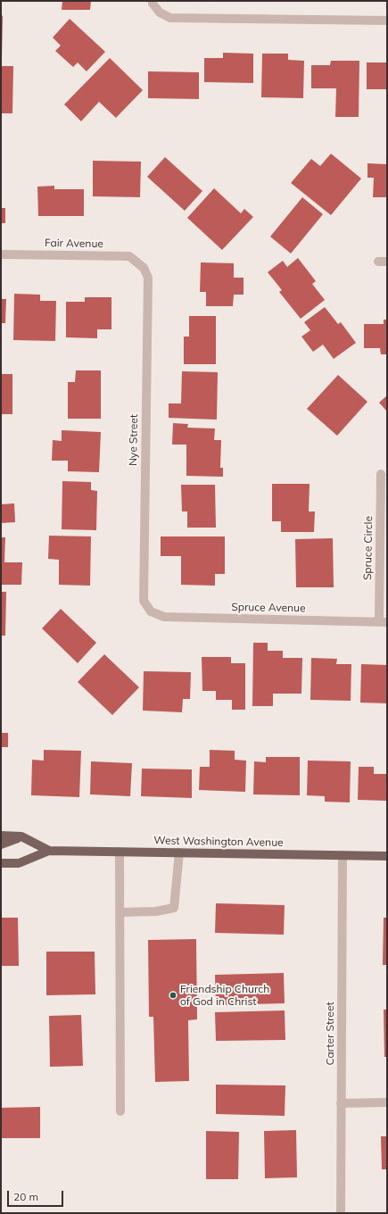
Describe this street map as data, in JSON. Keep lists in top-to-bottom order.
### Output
{
  "streets": {
    "main road": ["West Washington Avenue"],
    "street": [
      "Fair Avenue",
      "Nye Street",
      "Spruce Circle",
      "Spruce Avenue",
      "Carter Street"
    ]
  },
  "crossings": [
    ["Fair Avenue", "Nye Street"],
    ["Nye Street", "Spruce Avenue"],
    ["Spruce Circle", "Spruce Avenue"],
    ["West Washington Avenue", "Carter Street"]
  ],
  "places": ["Friendship Church of God in Christ"],
  "scale_bar": "20 m"
}
